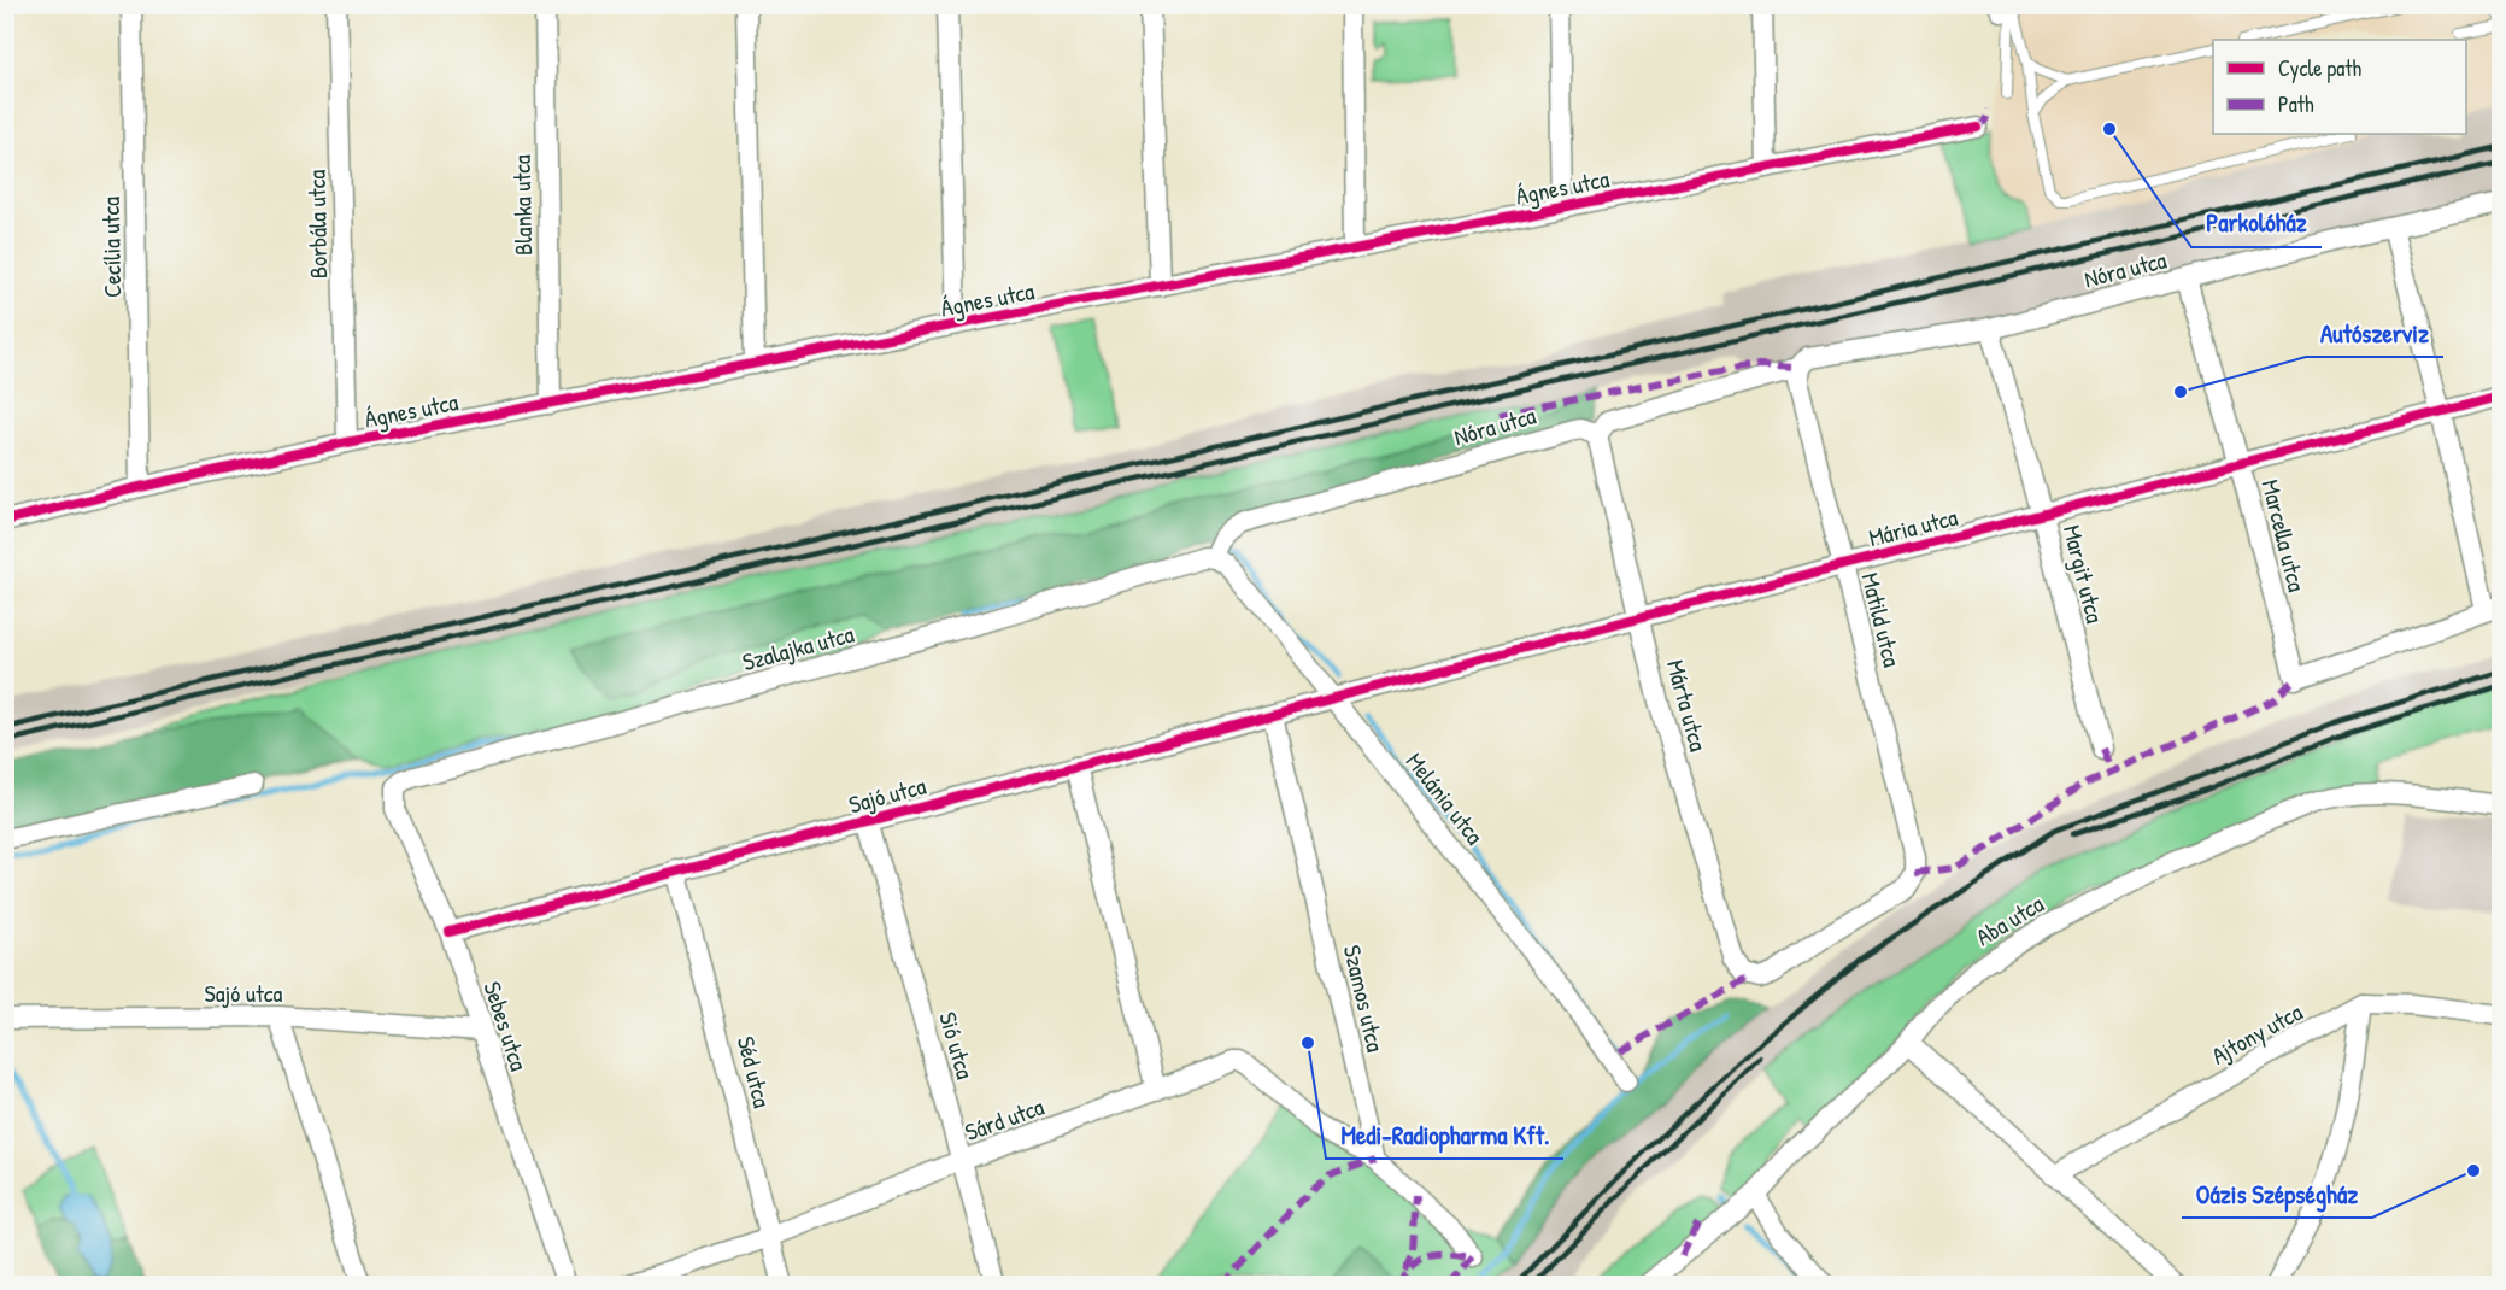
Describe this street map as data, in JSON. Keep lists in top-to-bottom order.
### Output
{
  "streets": {
    "street": [
      "Ágnes utca",
      "Blanka utca",
      "Borbála utca",
      "Cecília utca",
      "Nóra utca",
      "Mária utca",
      "Marcella utca",
      "Margit utca",
      "Matild utca",
      "Szalajka utca",
      "Márta utca",
      "Sajó utca",
      "Melánia utca",
      "Aba utca",
      "Szamos utca",
      "Sebes utca",
      "Ajtony utca",
      "Sió utca",
      "Séd utca",
      "Sárd utca"
    ]
  },
  "crossings": [
    ["Ágnes utca", "Blanka utca"],
    ["Ágnes utca", "Borbála utca"],
    ["Ágnes utca", "Cecília utca"],
    ["Nóra utca", "Marcella utca"],
    ["Nóra utca", "Margit utca"],
    ["Nóra utca", "Matild utca"],
    ["Nóra utca", "Szalajka utca"],
    ["Nóra utca", "Márta utca"],
    ["Nóra utca", "Melánia utca"],
    ["Mária utca", "Marcella utca"],
    ["Mária utca", "Margit utca"],
    ["Mária utca", "Matild utca"],
    ["Mária utca", "Márta utca"],
    ["Mária utca", "Sajó utca"],
    ["Mária utca", "Melánia utca"],
    ["Matild utca", "Márta utca"],
    ["Szalajka utca", "Melánia utca"],
    ["Szalajka utca", "Sebes utca"],
    ["Sajó utca", "Melánia utca"],
    ["Sajó utca", "Szamos utca"],
    ["Sajó utca", "Sebes utca"],
    ["Sajó utca", "Sió utca"],
    ["Sajó utca", "Séd utca"],
    ["Szamos utca", "Sárd utca"],
    ["Sió utca", "Sárd utca"],
    ["Séd utca", "Sárd utca"]
  ],
  "places": [
    "Parkolóház",
    "Autószerviz",
    "Medi-Radiopharma Kft.",
    "Oázis Szépségház"
  ],
  "legend": ["Cycle path", "Path"]
}
